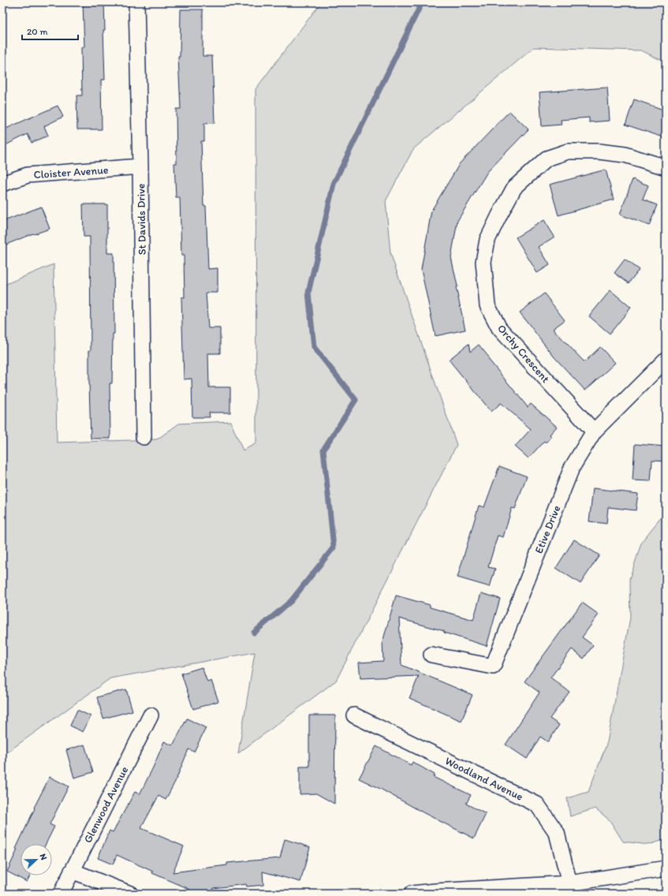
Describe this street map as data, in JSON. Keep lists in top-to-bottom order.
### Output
{
  "streets": {
    "street": [
      "Cloister Avenue",
      "St Davids Drive",
      "Orchy Crescent",
      "Etive Drive",
      "Woodland Avenue",
      "Glenwood Avenue"
    ]
  },
  "crossings": [
    ["Cloister Avenue", "St Davids Drive"],
    ["Orchy Crescent", "Etive Drive"]
  ],
  "scale_bar": "20 m",
  "north": "right"
}
